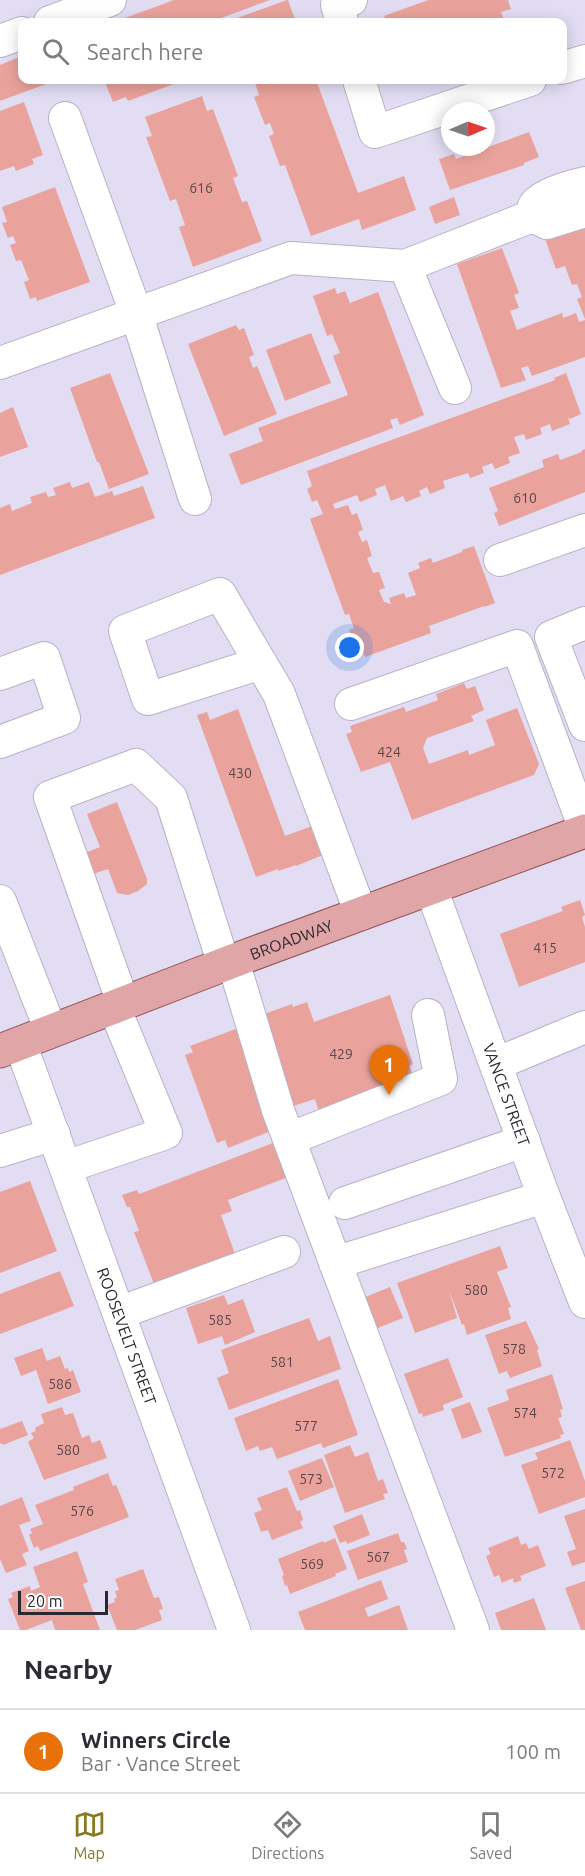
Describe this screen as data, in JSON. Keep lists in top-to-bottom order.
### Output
{
  "streets": {
    "main road": ["BROADWAY"],
    "street": ["VANCE STREET", "ROOSEVELT STREET"]
  },
  "crossings": [
    ["BROADWAY", "VANCE STREET"],
    ["BROADWAY", "ROOSEVELT STREET"]
  ],
  "house_numbers": [
    "616",
    "610",
    "424",
    "430",
    "415",
    "429",
    "580",
    "585",
    "578",
    "581",
    "586",
    "574",
    "577",
    "580",
    "572",
    "573",
    "576",
    "567",
    "569"
  ],
  "scale_bar": "20 m",
  "north": "right",
  "page": {
    "search": "Search here",
    "pins": "1",
    "scale": "20 m",
    "heading": "Nearby",
    "list": [
      {
        "mark": "1",
        "name": "Winners Circle",
        "note": "Bar · Vance Street",
        "value": "100 m"
      }
    ],
    "nav": ["Map", "Directions", "Saved"]
  }
}
